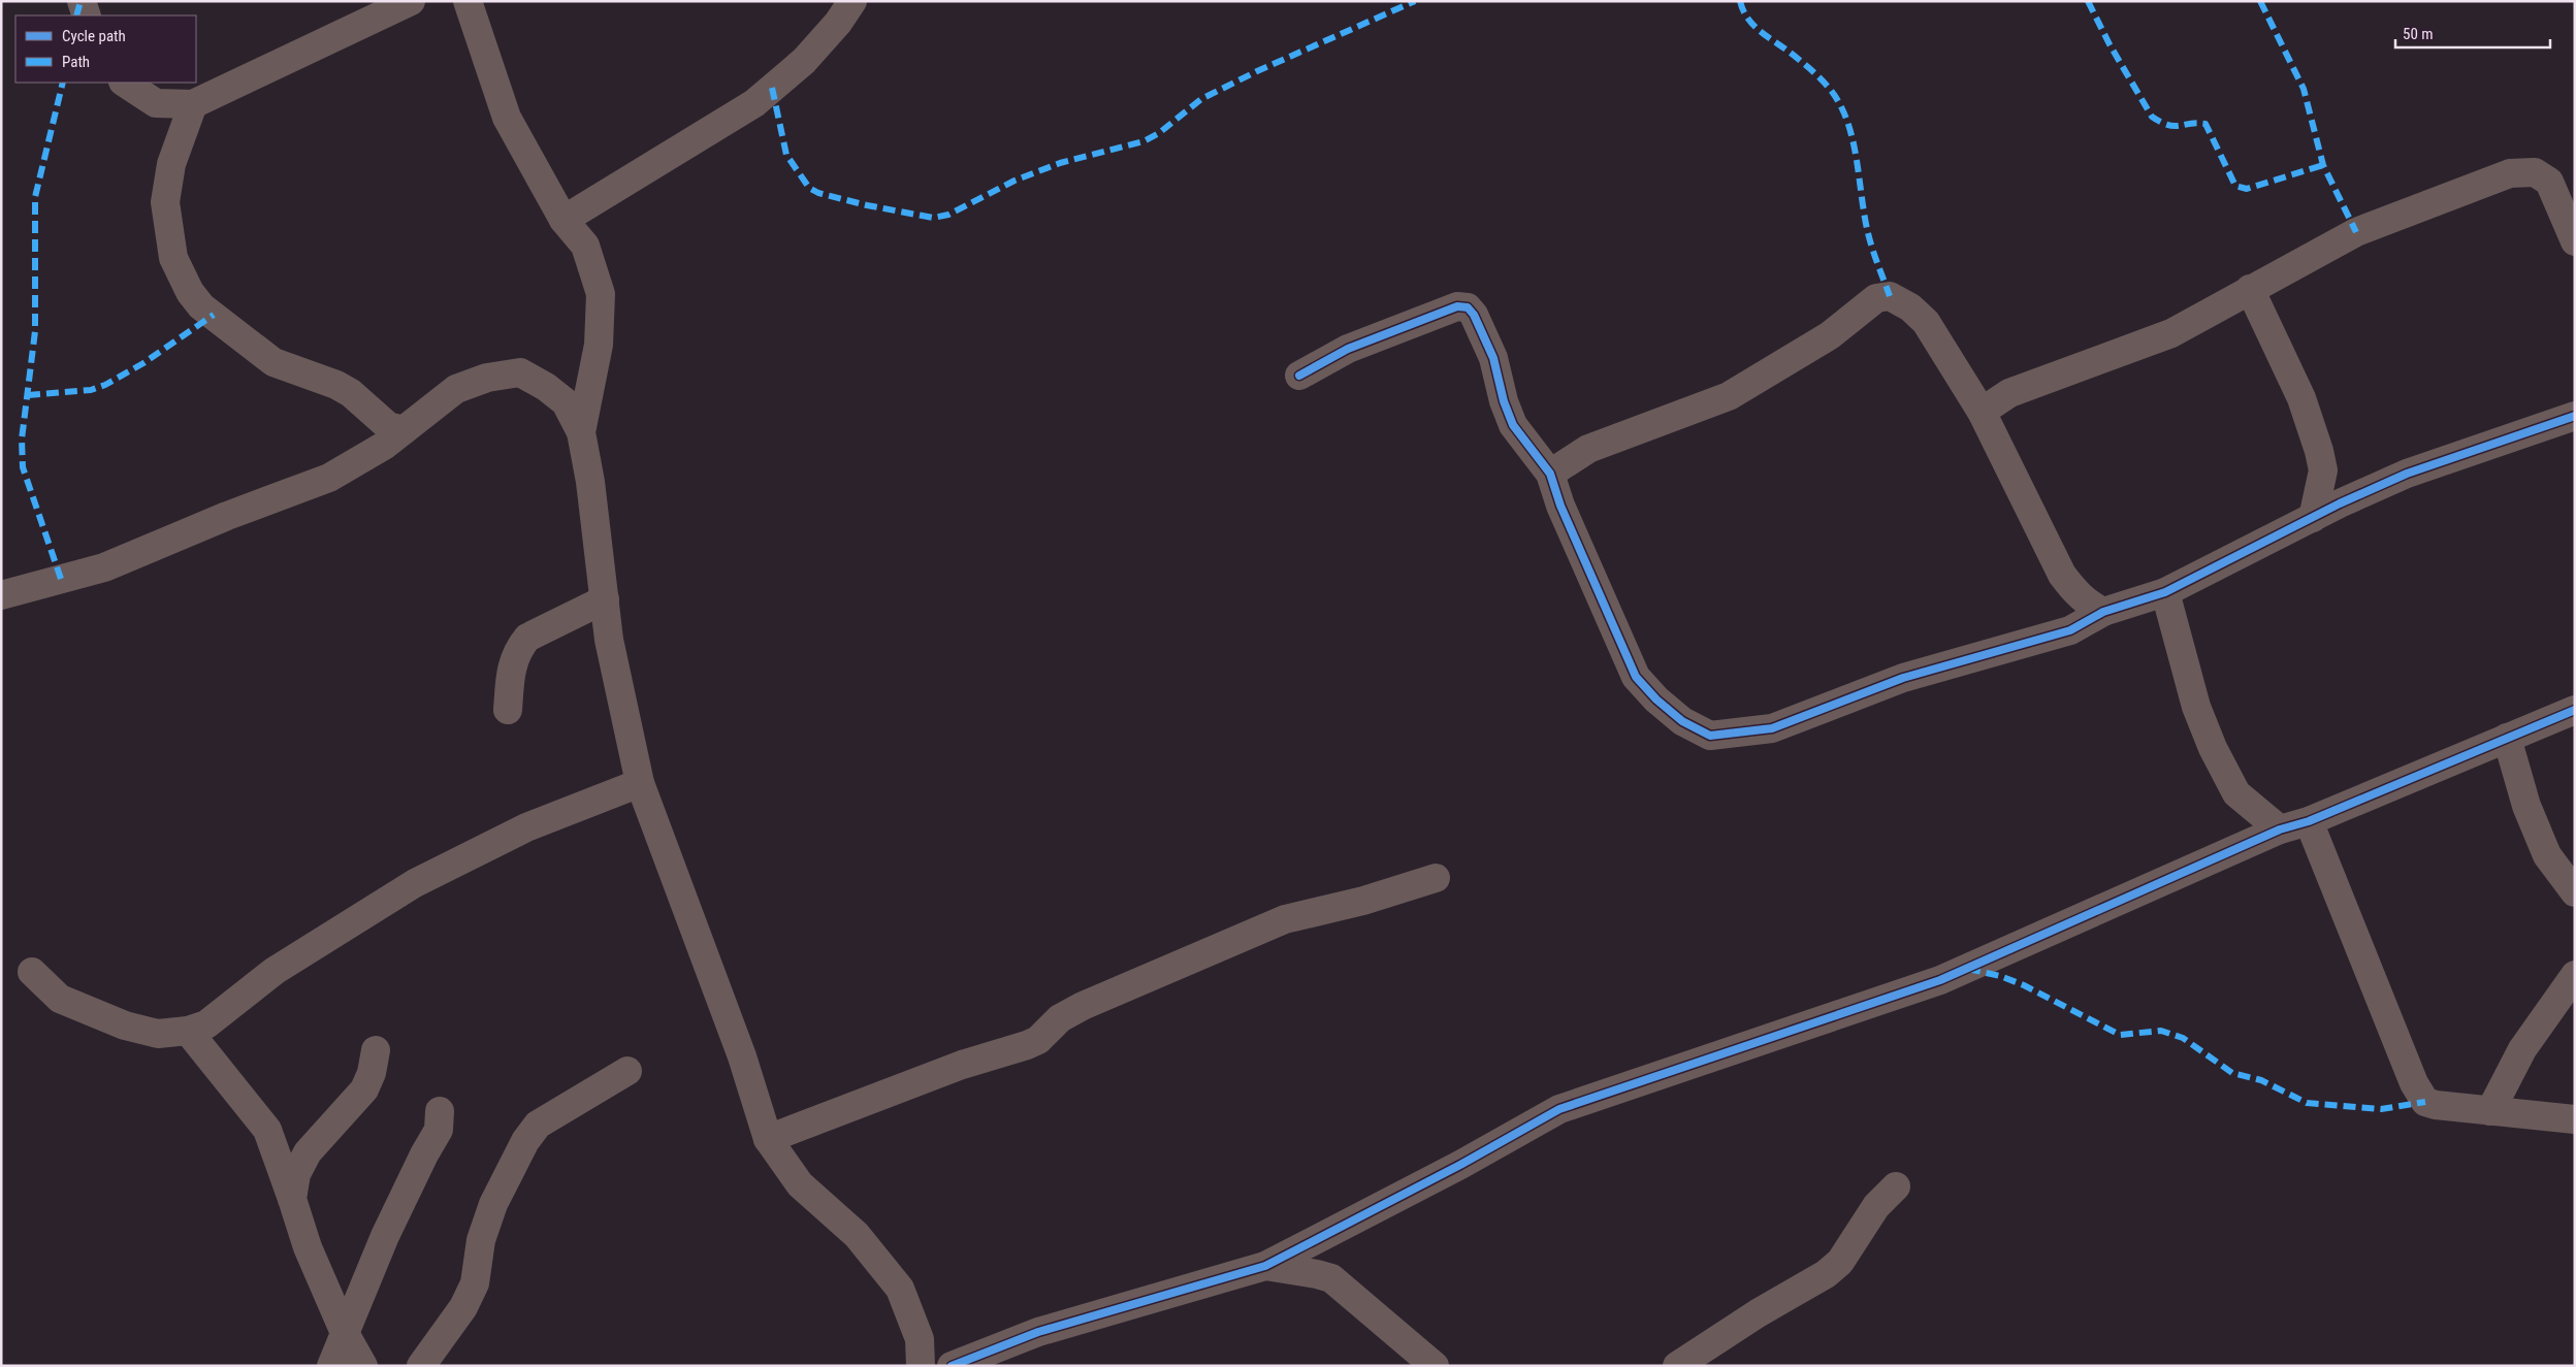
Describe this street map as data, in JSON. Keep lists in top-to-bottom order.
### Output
{
  "legend": ["Cycle path", "Path"],
  "scale_bar": "50 m"
}
